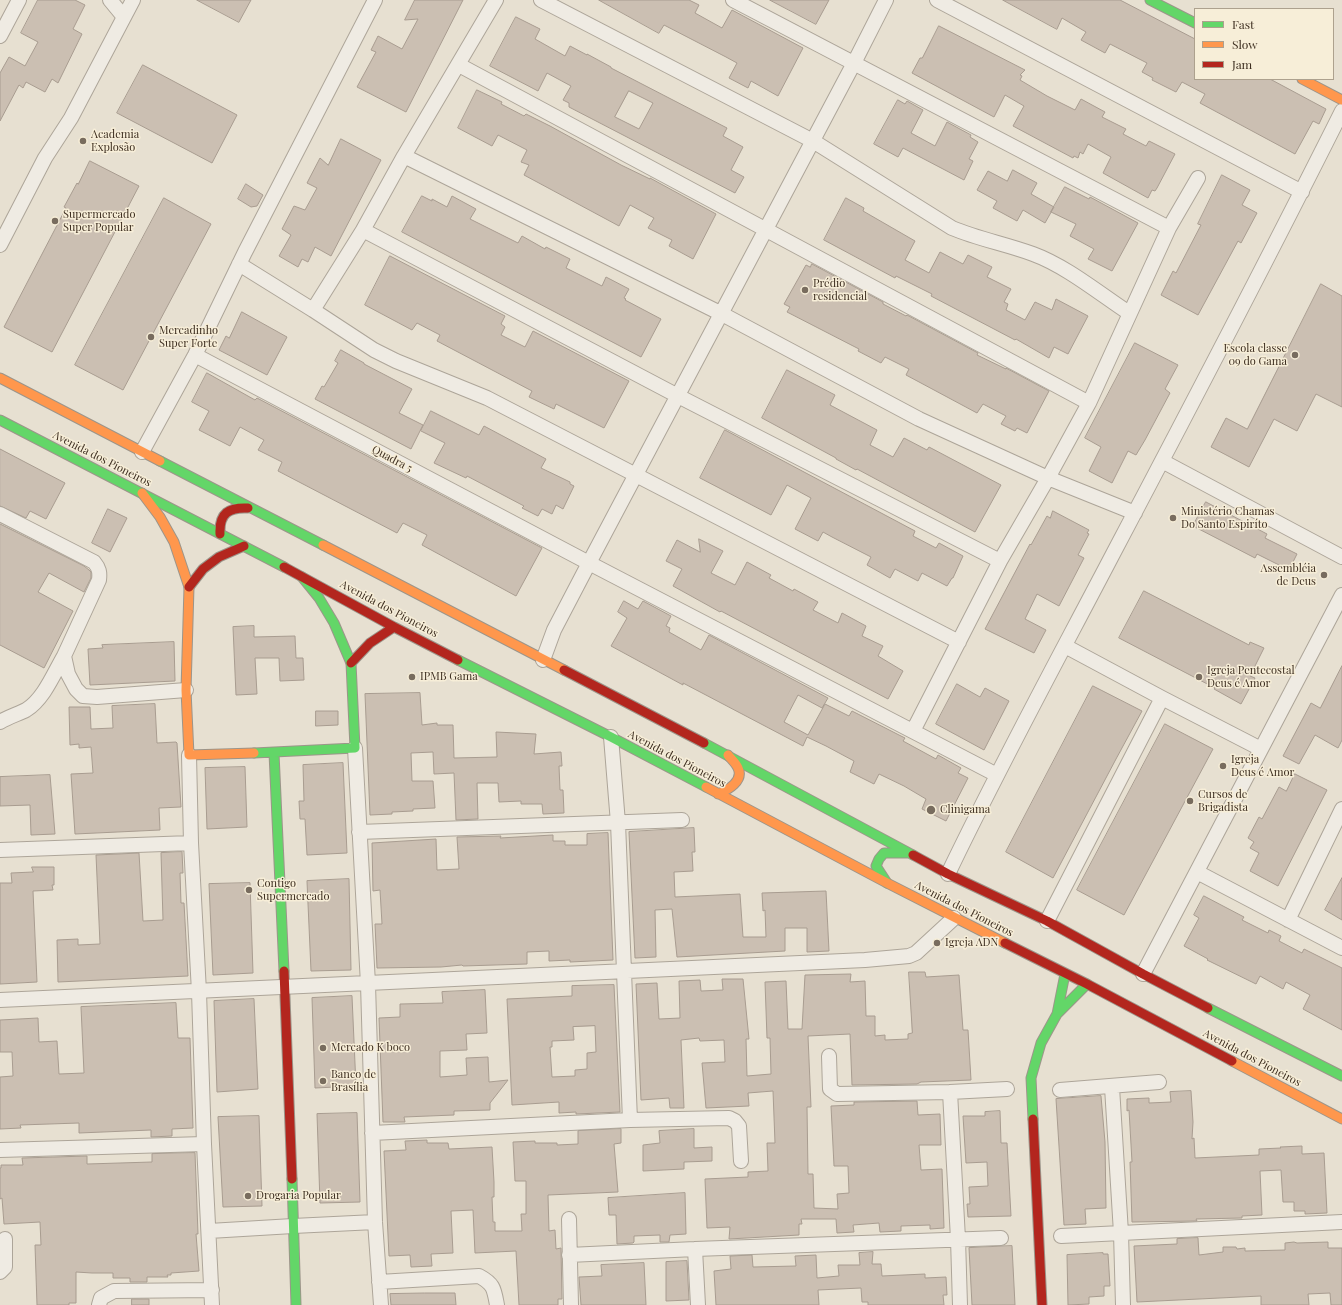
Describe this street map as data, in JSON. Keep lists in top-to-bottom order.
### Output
{
  "streets": {
    "main road": ["Avenida dos Pioneiros"],
    "street": ["Quadra 5"]
  },
  "places": [
    "Academia Explosão",
    "Supermercado Super Popular",
    "Prédio residencial",
    "Mercadinho Super Forte",
    "Escola classe 09 do Gama",
    "Ministério Chamas Do Santo Espiríto",
    "Assembléia de Deus",
    "IPMB Gama",
    "Igreja Pentecostal Deus é Amor",
    "Igreja Deus é Amor",
    "Cursos de Brigadista",
    "Clinigama",
    "Contigo Supermercado",
    "Igreja ADN",
    "Mercado K boco",
    "Banco de Brasília",
    "Drogaria Popular"
  ],
  "legend": ["Fast", "Slow", "Jam"]
}
